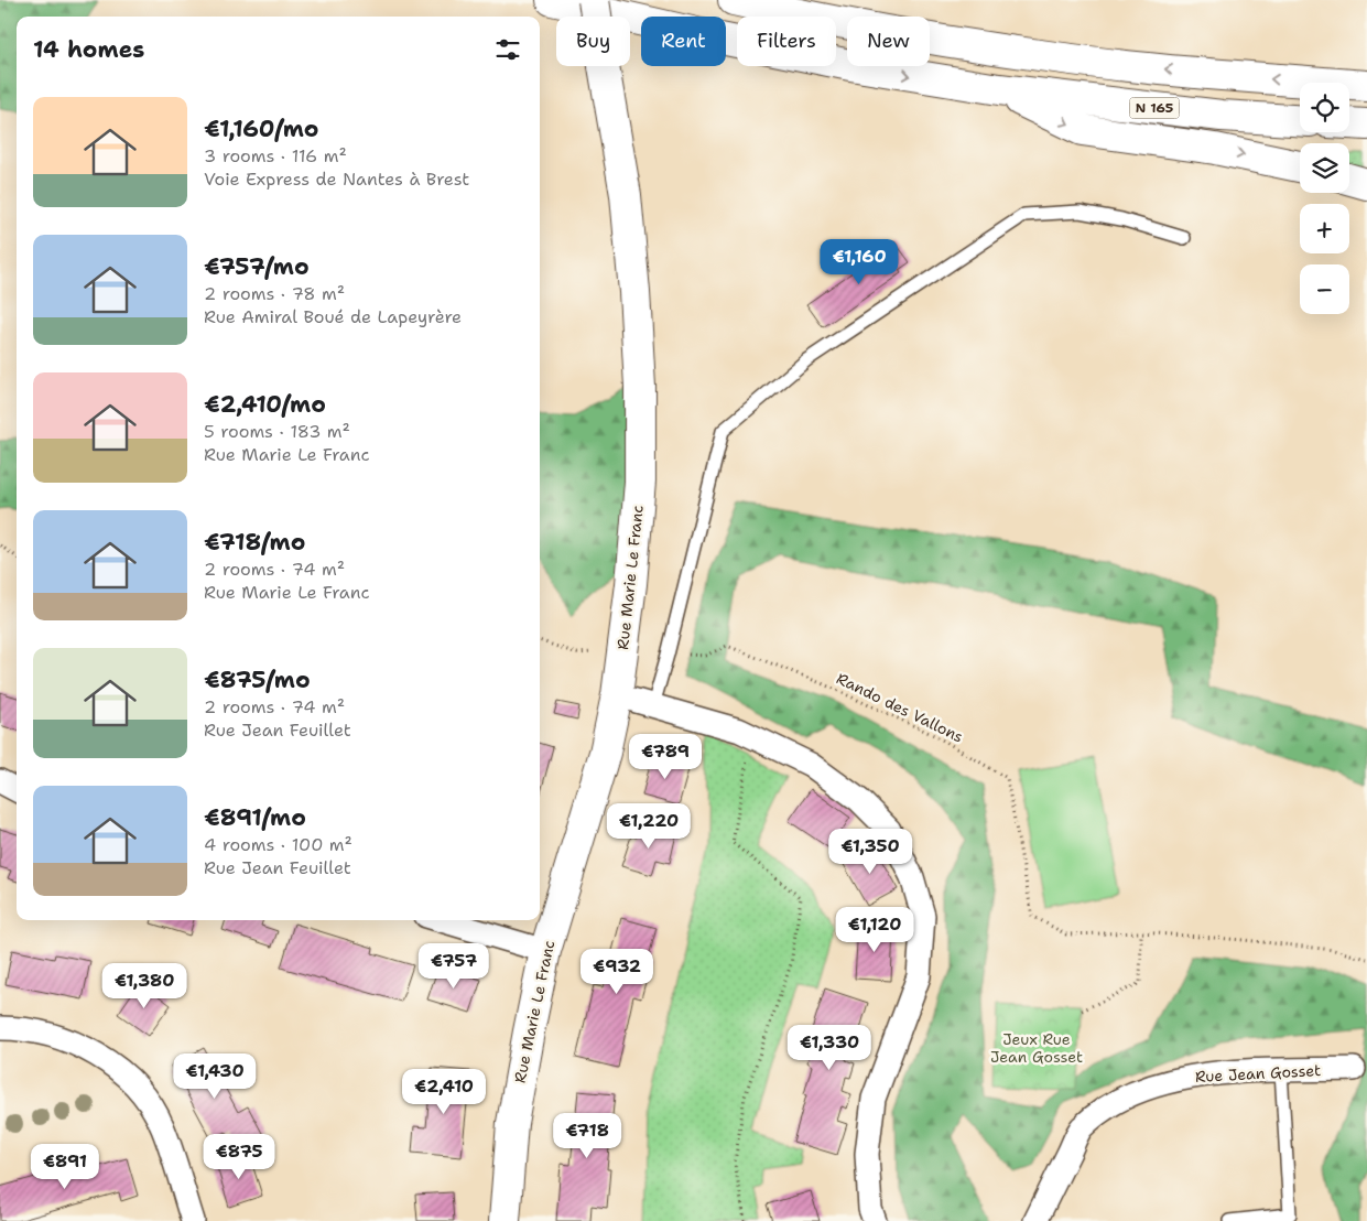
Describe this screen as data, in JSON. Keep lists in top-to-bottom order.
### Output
{
  "streets": {
    "main road": ["N 165", "Rue Marie Le Franc"],
    "street": ["Rue Jean Gosset"],
    "path": ["Rando des Vallons"]
  },
  "parks": ["Jeux Rue Jean Gosset"],
  "page": {
    "chip": [
      "Buy",
      "Rent",
      "Filters",
      "New"
    ],
    "heading": "14 homes",
    "map_buttons": ["+", "−"],
    "list": [
      {
        "name": "€1,160/mo",
        "note": "3 rooms · 116 m² · Voie Express de Nantes à Brest"
      },
      {
        "name": "€757/mo",
        "note": "2 rooms · 78 m² · Rue Amiral Boué de Lapeyrère"
      },
      {
        "name": "€2,410/mo",
        "note": "5 rooms · 183 m² · Rue Marie Le Franc"
      },
      {
        "name": "€718/mo",
        "note": "2 rooms · 74 m² · Rue Marie Le Franc"
      },
      {
        "name": "€875/mo",
        "note": "2 rooms · 74 m² · Rue Jean Feuillet"
      },
      {
        "name": "€891/mo",
        "note": "4 rooms · 100 m² · Rue Jean Feuillet"
      }
    ],
    "price": [
      "€1,160",
      "€789",
      "€1,220",
      "€1,350",
      "€1,120",
      "€757",
      "€932",
      "€1,380",
      "€1,330",
      "€1,430",
      "€2,410",
      "€718",
      "€875",
      "€891"
    ]
  }
}
